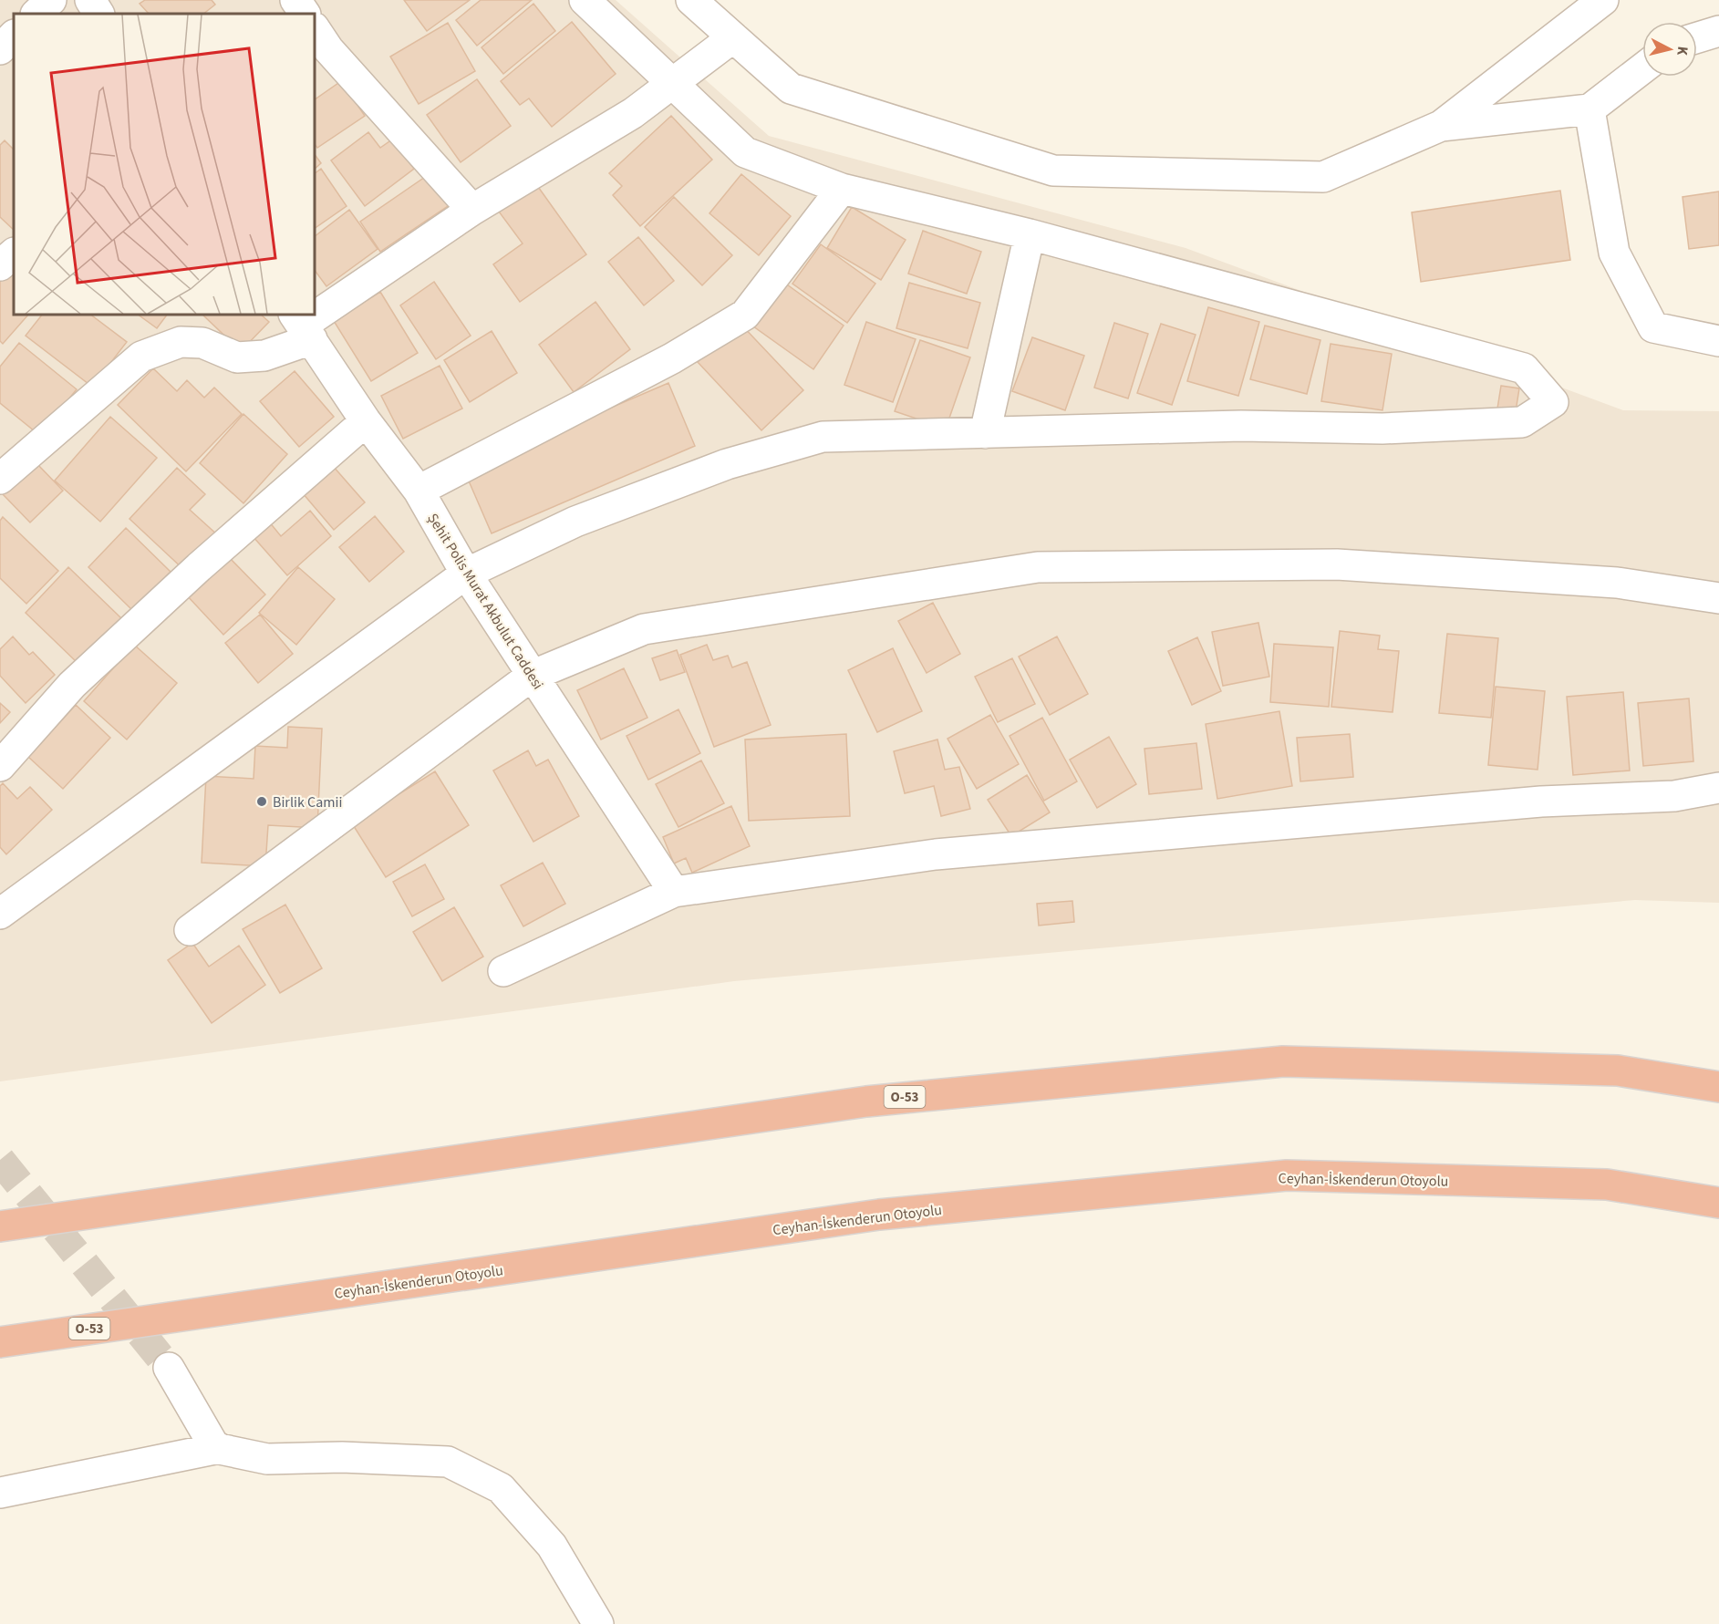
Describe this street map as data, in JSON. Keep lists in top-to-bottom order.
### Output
{
  "streets": {
    "highway": ["O-53", "Ceyhan-İskenderun Otoyolu"],
    "street": ["Şehit Polis Murat Akbulut Caddesi"]
  },
  "places": ["Birlik Camii"],
  "north": "right"
}
